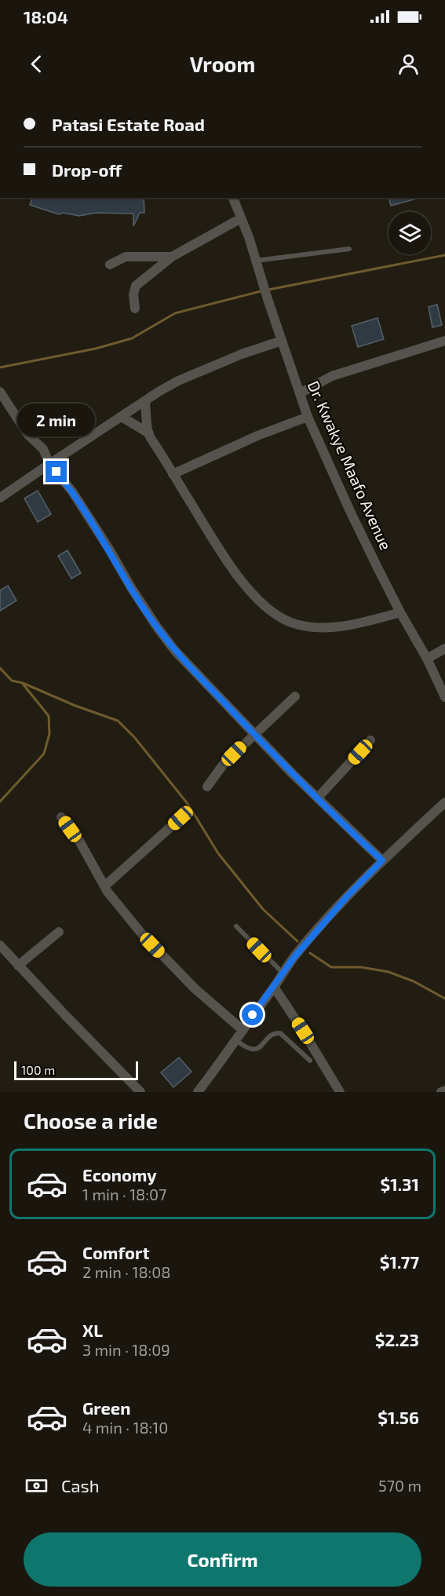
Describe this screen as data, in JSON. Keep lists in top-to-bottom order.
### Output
{
  "streets": {
    "street": ["Dr. Kwakye Maafo Avenue"]
  },
  "scale_bar": "100 m",
  "page": {
    "status": "18:04",
    "header": "Vroom",
    "banner": ["Patasi Estate Road", "Drop-off"],
    "bubble": "2 min",
    "scale": "100 m",
    "heading": "Choose a ride",
    "list": [
      {
        "name": "Economy",
        "note": "1 min · 18:07",
        "value": "$1.31"
      },
      {
        "name": "Comfort",
        "note": "2 min · 18:08",
        "value": "$1.77"
      },
      {
        "name": "XL",
        "note": "3 min · 18:09",
        "value": "$2.23"
      },
      {
        "name": "Green",
        "note": "4 min · 18:10",
        "value": "$1.56"
      }
    ],
    "pay": ["Cash", "570 m"],
    "buttons": "Confirm"
  }
}
